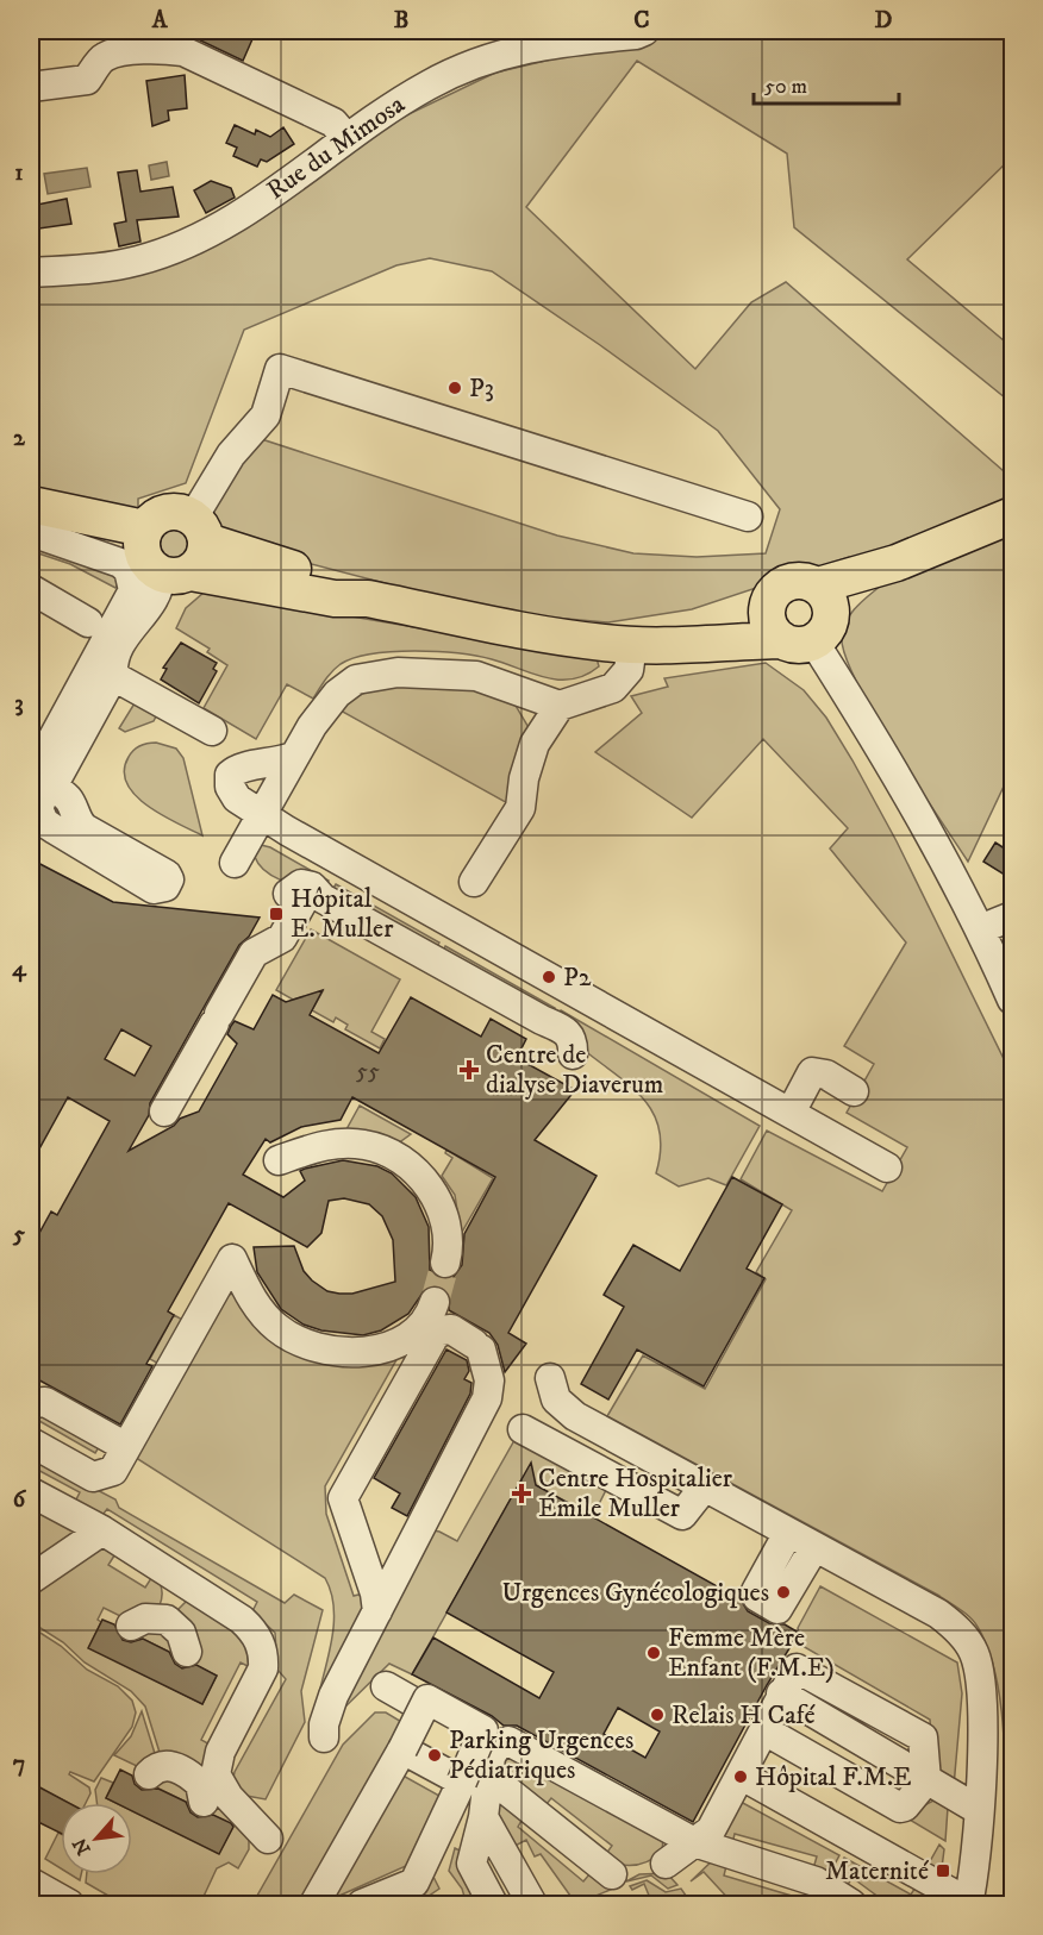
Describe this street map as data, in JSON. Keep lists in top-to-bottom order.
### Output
{
  "streets": {
    "street": ["Rue du Mimosa"]
  },
  "places": {
    "other": [
      "P3",
      "P2",
      "Urgences Gynécologiques",
      "Femme Mère Enfant (F.M.E)",
      "Relais H Café",
      "Parking Urgences Pédiatriques",
      "Hôpital F.M.E"
    ],
    "transit": ["Hôpital E. Muller", "Maternité"],
    "health": ["Centre de dialyse Diaverum", "Centre Hospitalier Émile Muller"]
  },
  "house_numbers": ["55"],
  "scale_bar": "50 m",
  "north": "bottom left",
  "grid": {
    "columns": [
      "A",
      "B",
      "C",
      "D"
    ],
    "rows": [
      "1",
      "2",
      "3",
      "4",
      "5",
      "6",
      "7"
    ]
  }
}
